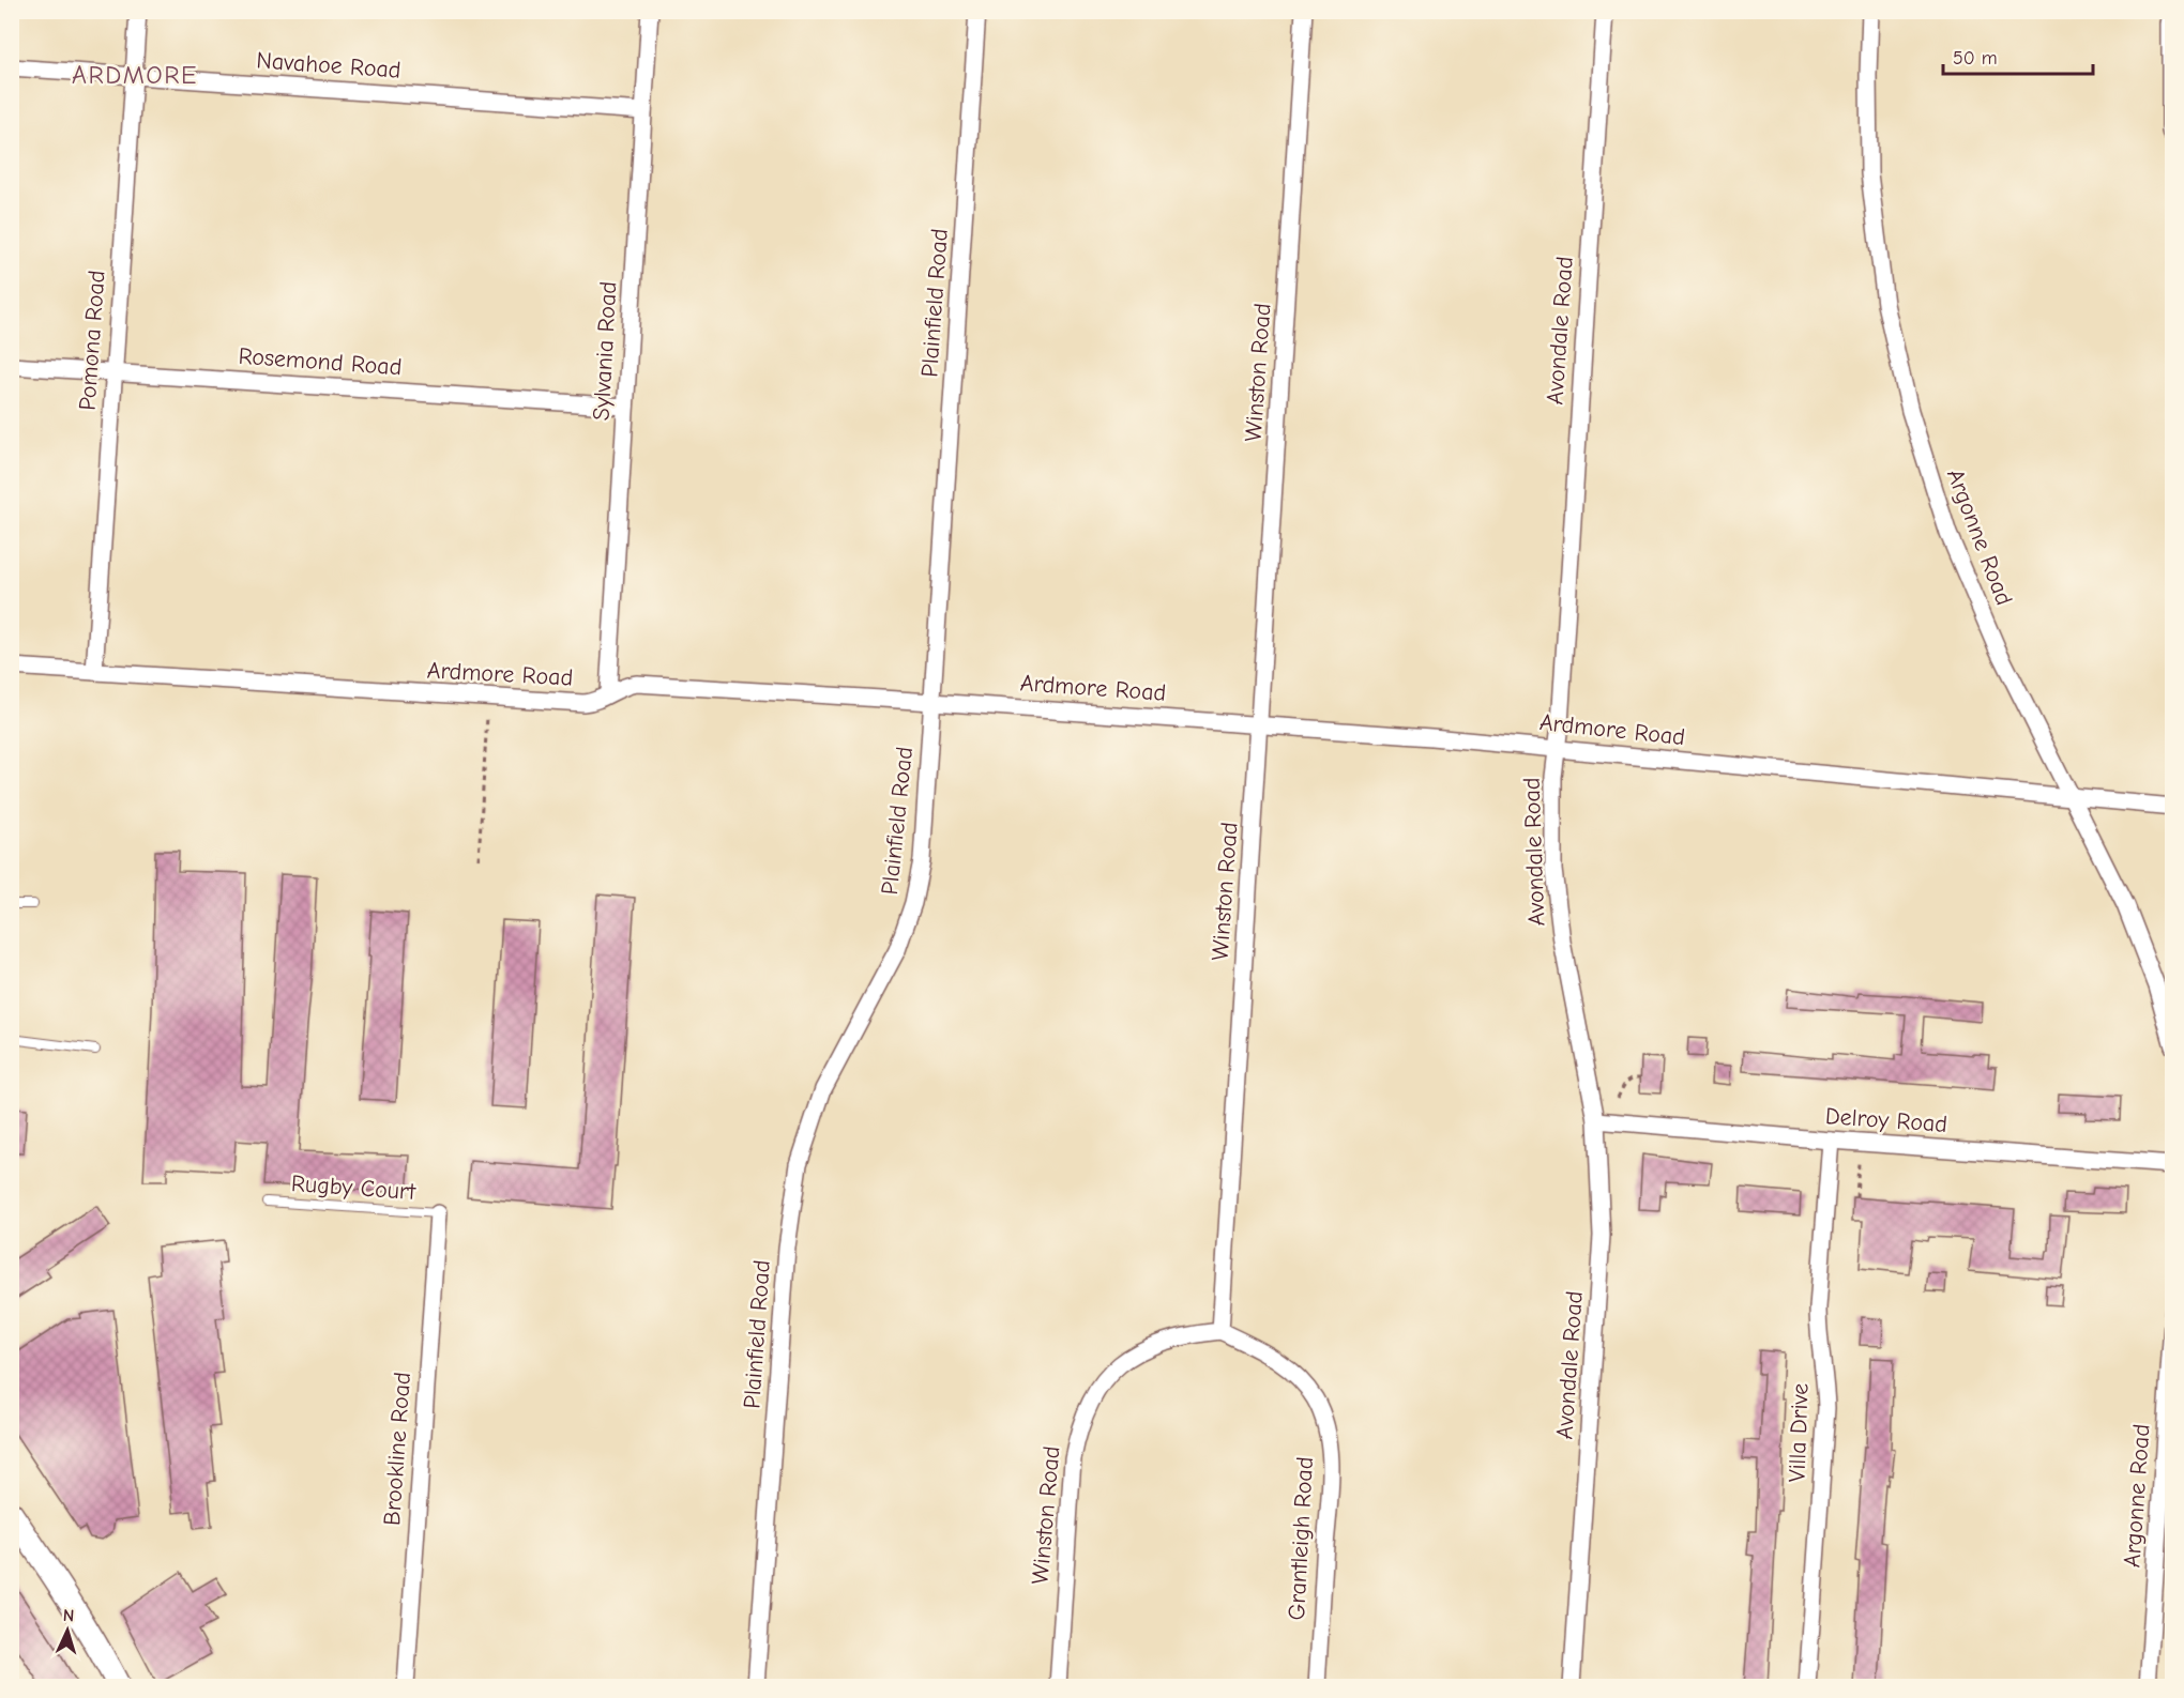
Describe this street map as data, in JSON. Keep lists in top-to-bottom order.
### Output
{
  "streets": {
    "street": [
      "Navahoe Road",
      "Plainfield Road",
      "Avondale Road",
      "Pomona Road",
      "Sylvania Road",
      "Rosemond Road",
      "Winston Road",
      "Argonne Road",
      "Ardmore Road",
      "Delroy Road",
      "Villa Drive",
      "Brookline Road",
      "Grantleigh Road"
    ],
    "lane": ["Rugby Court"]
  },
  "crossings": [
    ["Navahoe Road", "Pomona Road"],
    ["Navahoe Road", "Sylvania Road"],
    ["Plainfield Road", "Ardmore Road"],
    ["Avondale Road", "Ardmore Road"],
    ["Avondale Road", "Delroy Road"],
    ["Pomona Road", "Rosemond Road"],
    ["Pomona Road", "Ardmore Road"],
    ["Sylvania Road", "Rosemond Road"],
    ["Sylvania Road", "Ardmore Road"],
    ["Winston Road", "Ardmore Road"],
    ["Winston Road", "Grantleigh Road"],
    ["Argonne Road", "Ardmore Road"],
    ["Delroy Road", "Villa Drive"],
    ["Rugby Court", "Brookline Road"]
  ],
  "districts": ["ARDMORE"],
  "scale_bar": "50 m",
  "north": "top"
}
